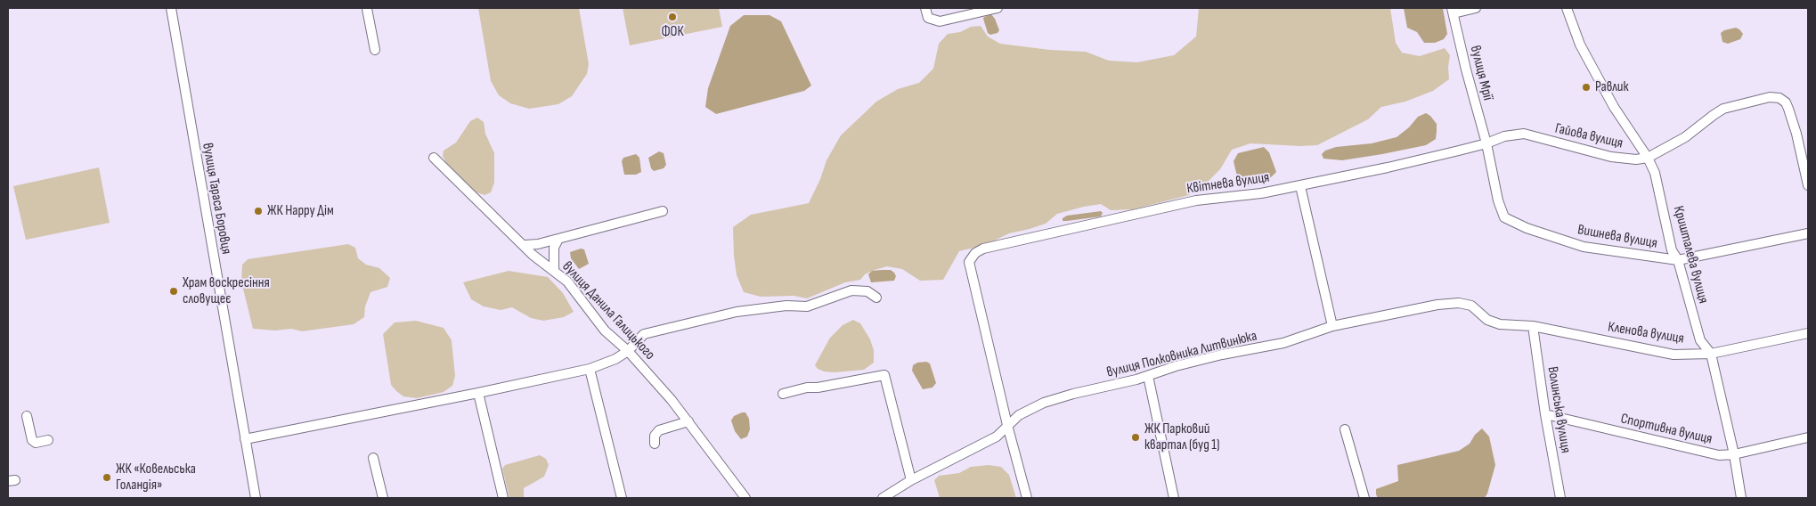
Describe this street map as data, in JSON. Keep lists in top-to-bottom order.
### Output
{
  "streets": {
    "street": [
      "вулиця Мрії",
      "Гайова вулиця",
      "Квітнева вулиця",
      "вулиця Тараса Боровця",
      "Вишнева вулиця",
      "Кришталева вулиця",
      "вулиця Данила Галицького",
      "Кленова вулиця",
      "вулиця Полковника Литвинюка",
      "Волинська вулиця",
      "Спортивна вулиця"
    ]
  },
  "crossings": [
    ["вулиця Мрії", "Гайова вулиця"],
    ["вулиця Мрії", "Квітнева вулиця"],
    ["вулиця Мрії", "Вишнева вулиця"],
    ["Гайова вулиця", "Квітнева вулиця"],
    ["Гайова вулиця", "Кришталева вулиця"],
    ["Квітнева вулиця", "вулиця Полковника Литвинюка"],
    ["Вишнева вулиця", "Кришталева вулиця"],
    ["Кришталева вулиця", "Кленова вулиця"],
    ["Кришталева вулиця", "Спортивна вулиця"],
    ["Кленова вулиця", "вулиця Полковника Литвинюка"],
    ["Кленова вулиця", "Волинська вулиця"],
    ["вулиця Полковника Литвинюка", "Волинська вулиця"],
    ["Волинська вулиця", "Спортивна вулиця"]
  ],
  "places": [
    "ФОК",
    "Равлик",
    "ЖК Happy Дім",
    "Храм воскресіння словущеє",
    "ЖК Парковий квартал (буд 1)",
    "ЖК «Ковельська Голандія»"
  ]
}
